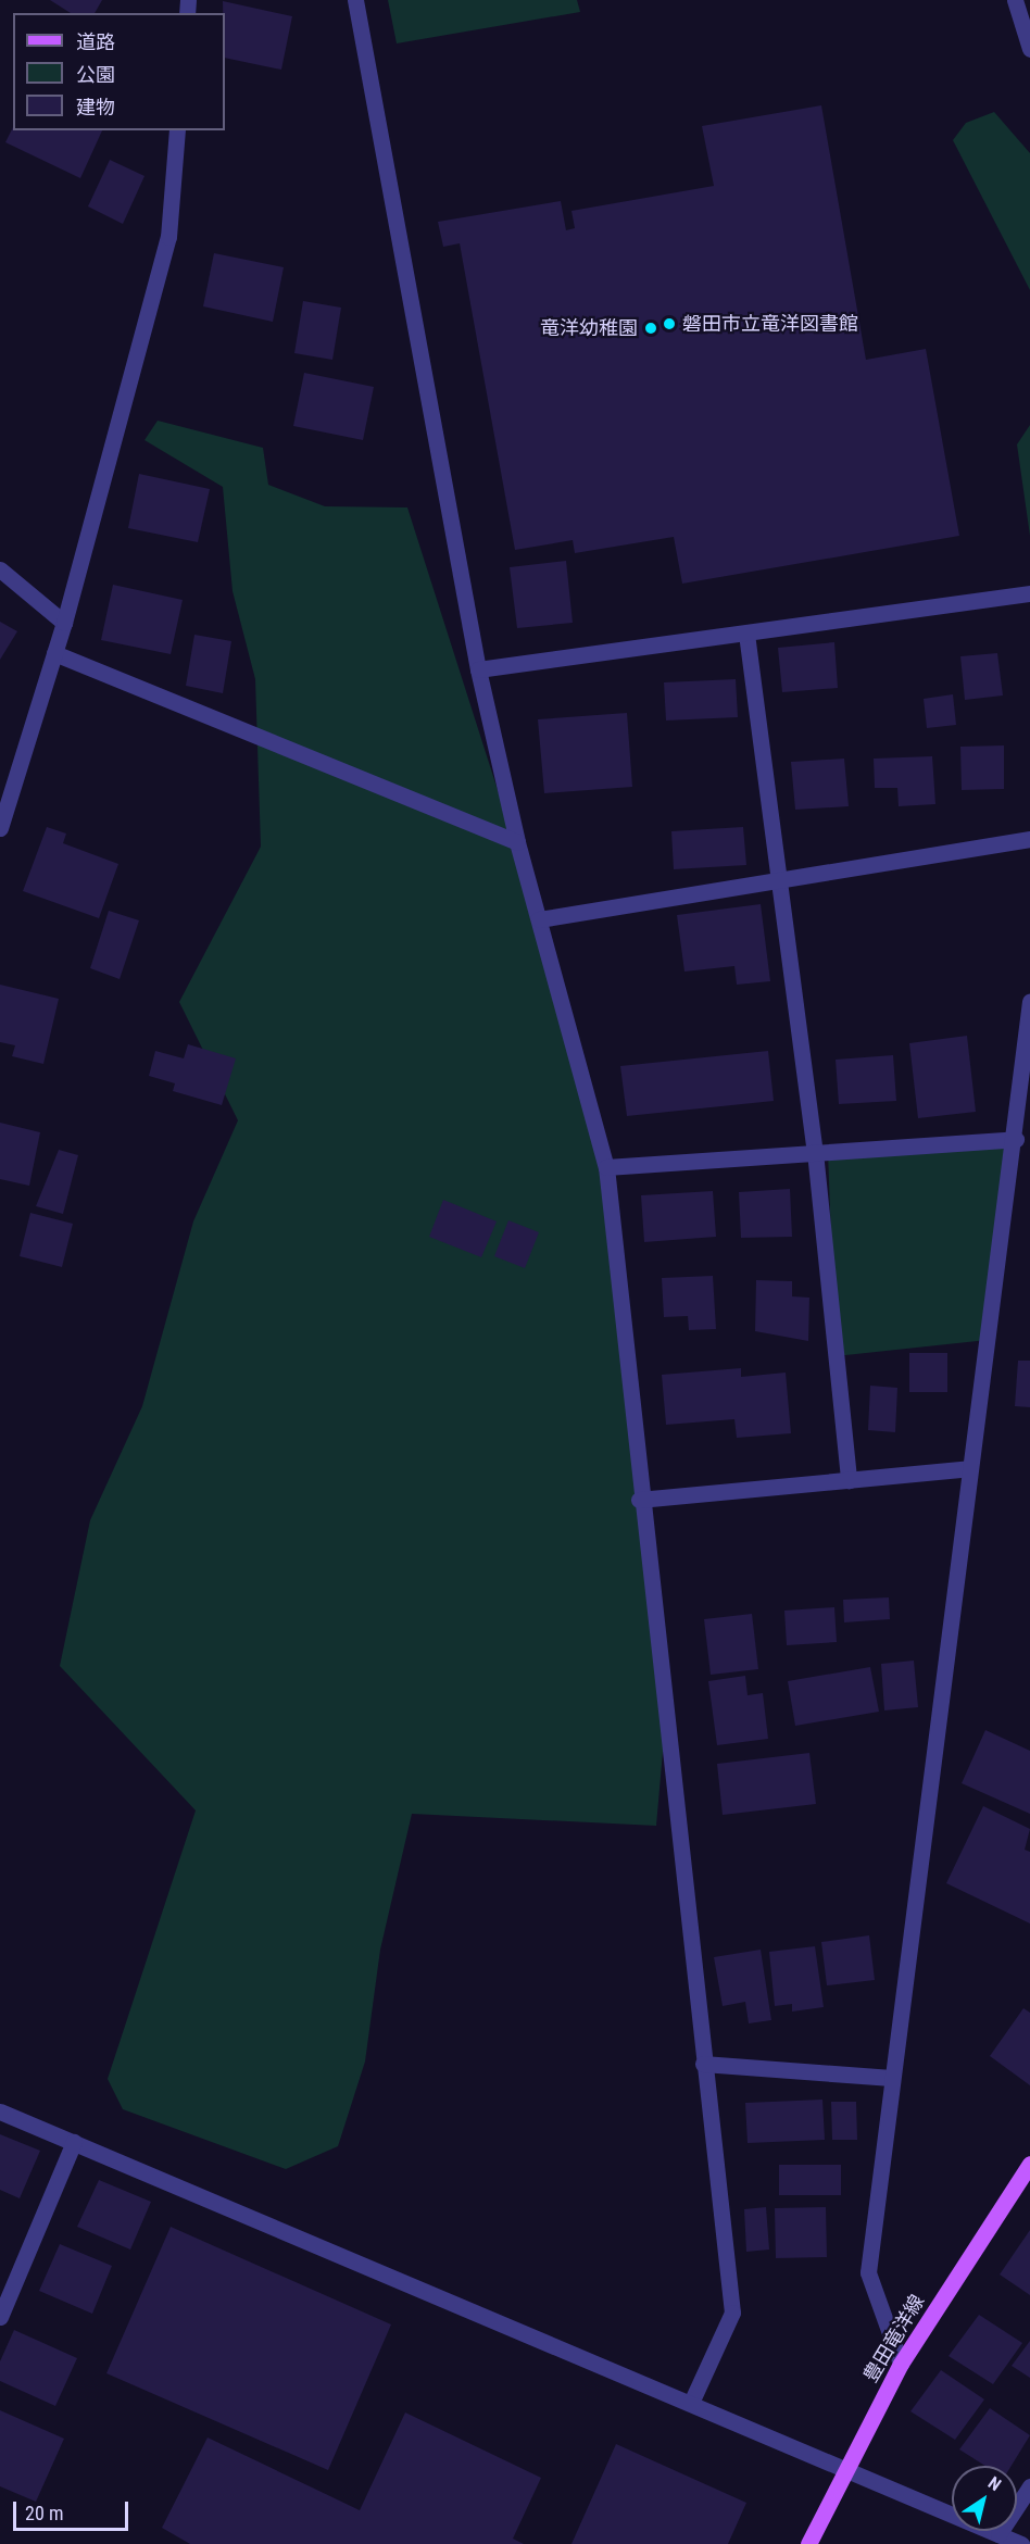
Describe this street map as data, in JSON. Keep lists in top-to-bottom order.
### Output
{
  "streets": {
    "main road": ["豊田竜洋線"]
  },
  "places": ["磐田市立竜洋図書館", "竜洋幼稚園"],
  "legend": ["道路", "公園", "建物"],
  "scale_bar": "20 m",
  "north": "top right"
}
